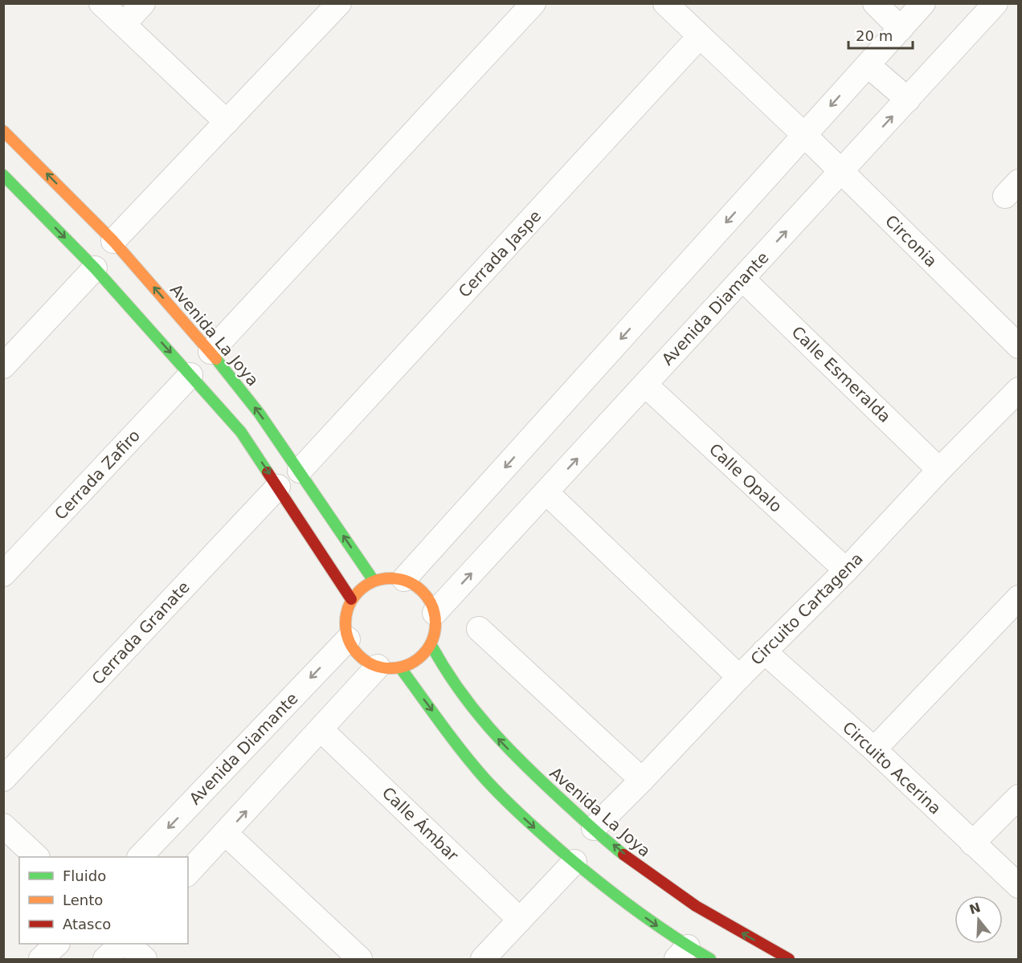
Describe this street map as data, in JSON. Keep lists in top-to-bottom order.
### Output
{
  "streets": {
    "street": [
      "Circonia",
      "Cerrada Jaspe",
      "Avenida Diamante",
      "Avenida La Joya",
      "Calle Esmeralda",
      "Cerrada Zafiro",
      "Calle Opalo",
      "Circuito Cartagena",
      "Cerrada Granate",
      "Circuito Acerina",
      "Calle Ámbar"
    ]
  },
  "crossings": [
    ["Circonia", "Avenida Diamante"],
    ["Cerrada Jaspe", "Avenida La Joya"],
    ["Avenida Diamante", "Avenida La Joya"],
    ["Avenida Diamante", "Calle Esmeralda"],
    ["Avenida Diamante", "Calle Opalo"],
    ["Avenida La Joya", "Circuito Cartagena"],
    ["Calle Esmeralda", "Circuito Cartagena"],
    ["Calle Opalo", "Circuito Cartagena"],
    ["Circuito Cartagena", "Circuito Acerina"]
  ],
  "legend": ["Fluido", "Lento", "Atasco"],
  "scale_bar": "20 m",
  "north": "top"
}
